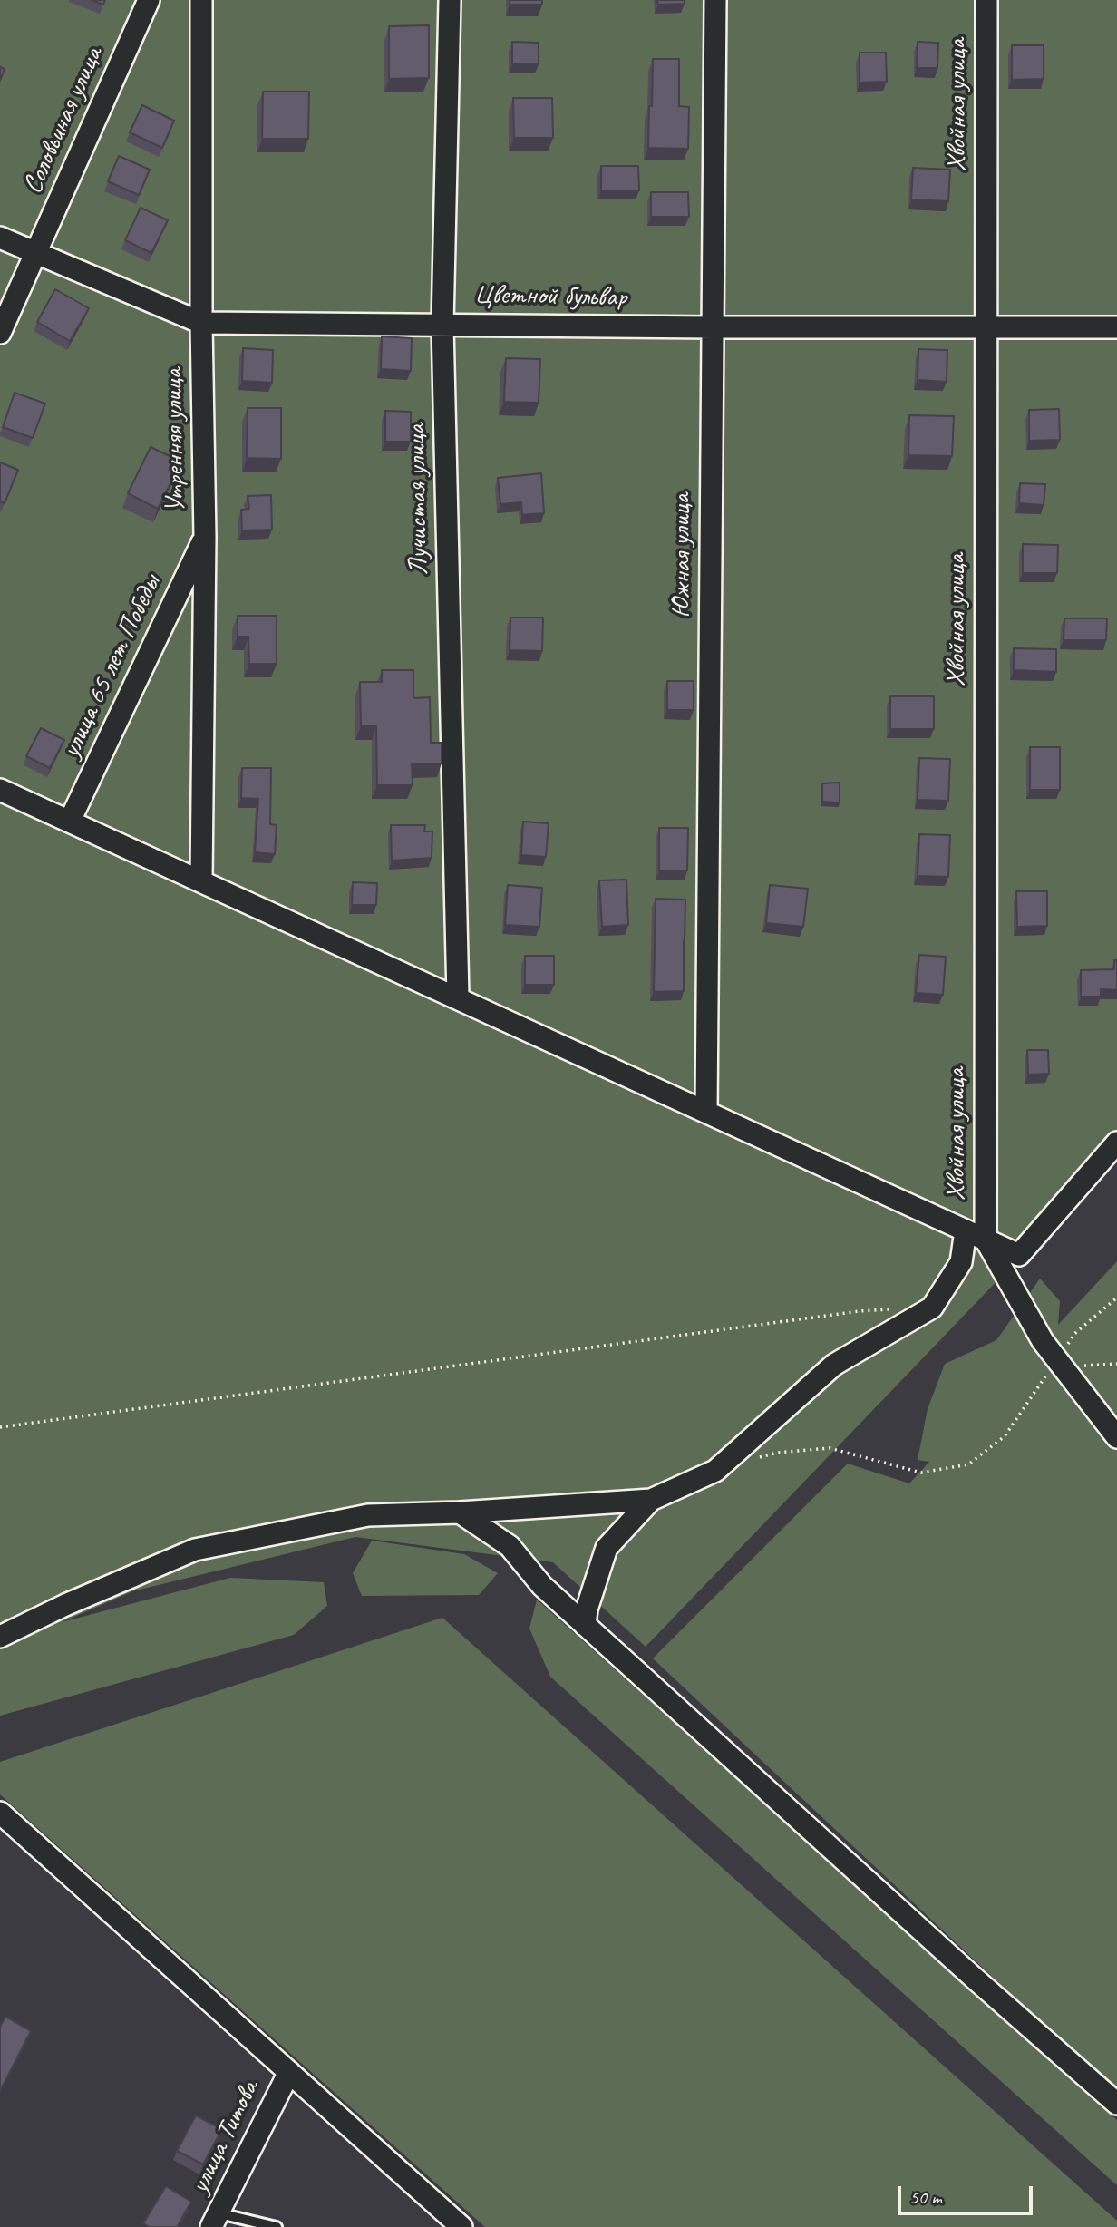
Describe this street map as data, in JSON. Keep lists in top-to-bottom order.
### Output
{
  "streets": {
    "street": [
      "Хвойная улица",
      "Соловьиная улица",
      "Цветной бульвар",
      "Утренняя улица",
      "Лучистая улица",
      "Южная улица",
      "улица 65 лет Победы",
      "улица Титова"
    ]
  },
  "crossings": [
    ["Хвойная улица", "Цветной бульвар"],
    ["Соловьиная улица", "Цветной бульвар"],
    ["Цветной бульвар", "Утренняя улица"],
    ["Цветной бульвар", "Лучистая улица"],
    ["Цветной бульвар", "Южная улица"],
    ["Утренняя улица", "улица 65 лет Победы"]
  ],
  "scale_bar": "50 m"
}
